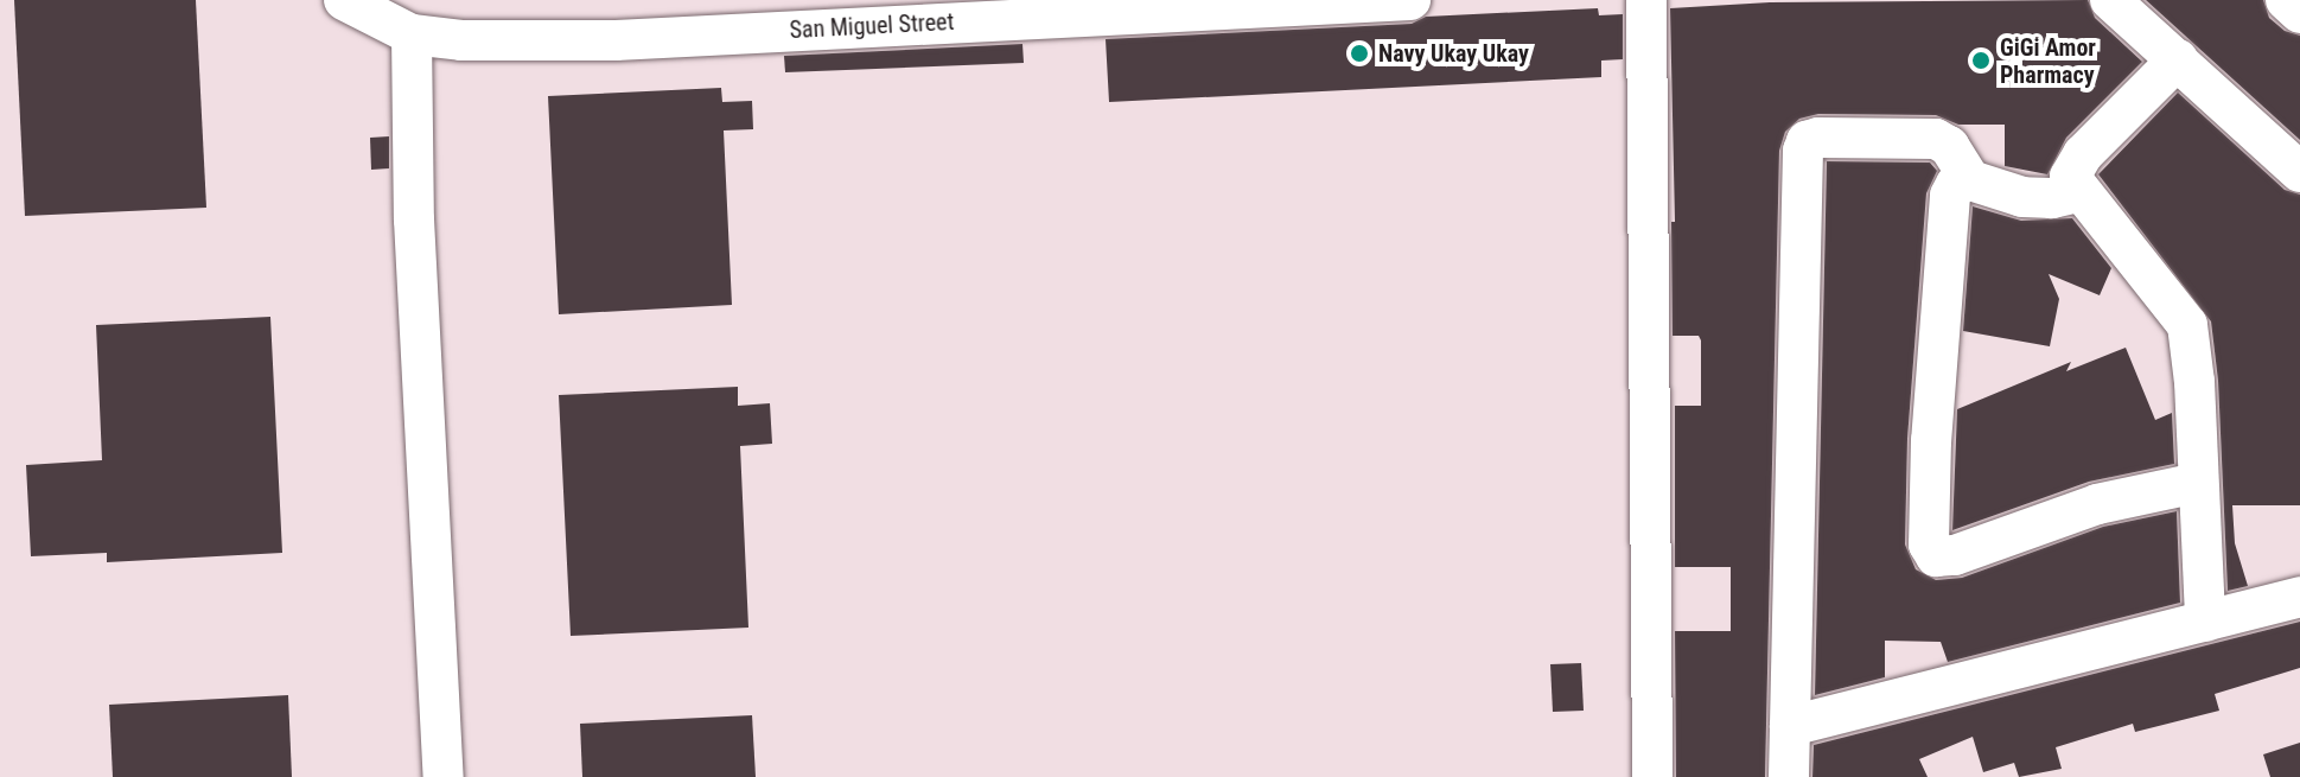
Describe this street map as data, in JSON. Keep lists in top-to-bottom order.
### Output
{
  "streets": {
    "street": ["San Miguel Street"]
  },
  "places": ["Navy Ukay Ukay", "GiGi Amor Pharmacy"]
}
